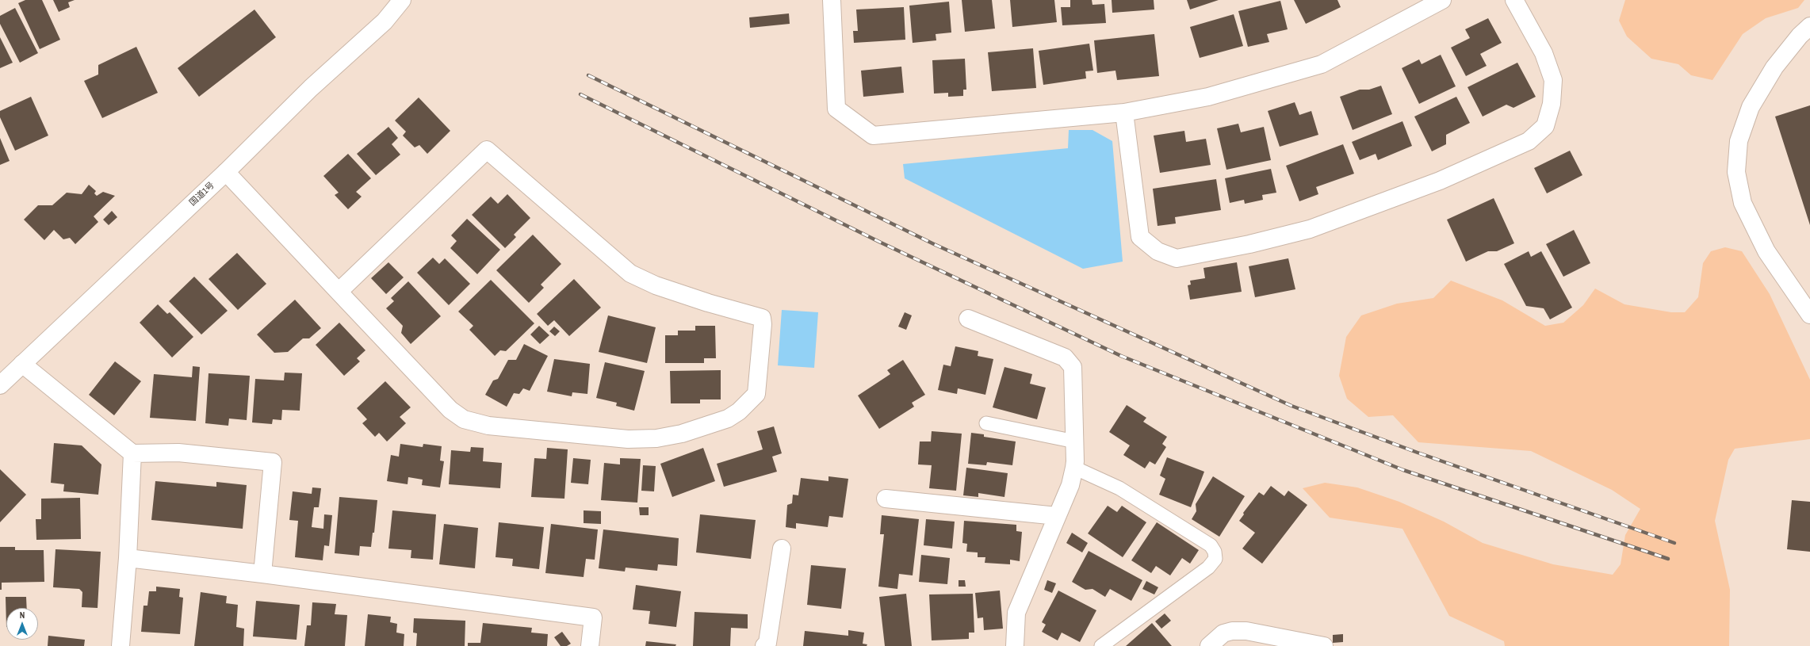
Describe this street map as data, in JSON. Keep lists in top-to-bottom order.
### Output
{
  "streets": {
    "main road": ["国道1号"]
  },
  "north": "top"
}
